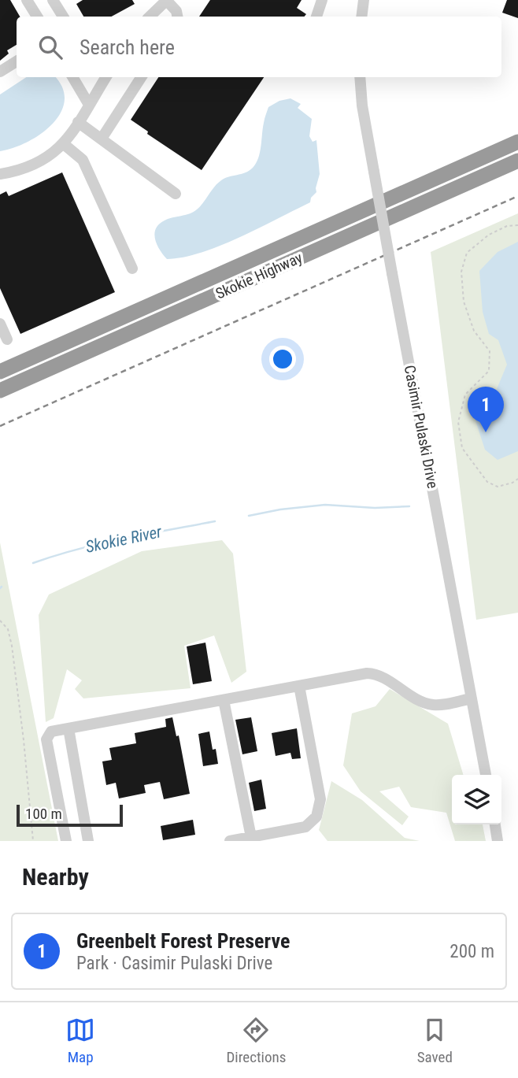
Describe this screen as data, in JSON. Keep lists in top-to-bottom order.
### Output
{
  "streets": {
    "highway": ["Skokie Highway"],
    "street": ["Casimir Pulaski Drive"]
  },
  "water": ["Skokie River"],
  "scale_bar": "100 m",
  "page": {
    "search": "Search here",
    "pins": "1",
    "scale": "100 m",
    "heading": "Nearby",
    "list": [
      {
        "mark": "1",
        "name": "Greenbelt Forest Preserve",
        "note": "Park · Casimir Pulaski Drive",
        "value": "200 m"
      }
    ],
    "nav": ["Map", "Directions", "Saved"]
  }
}
